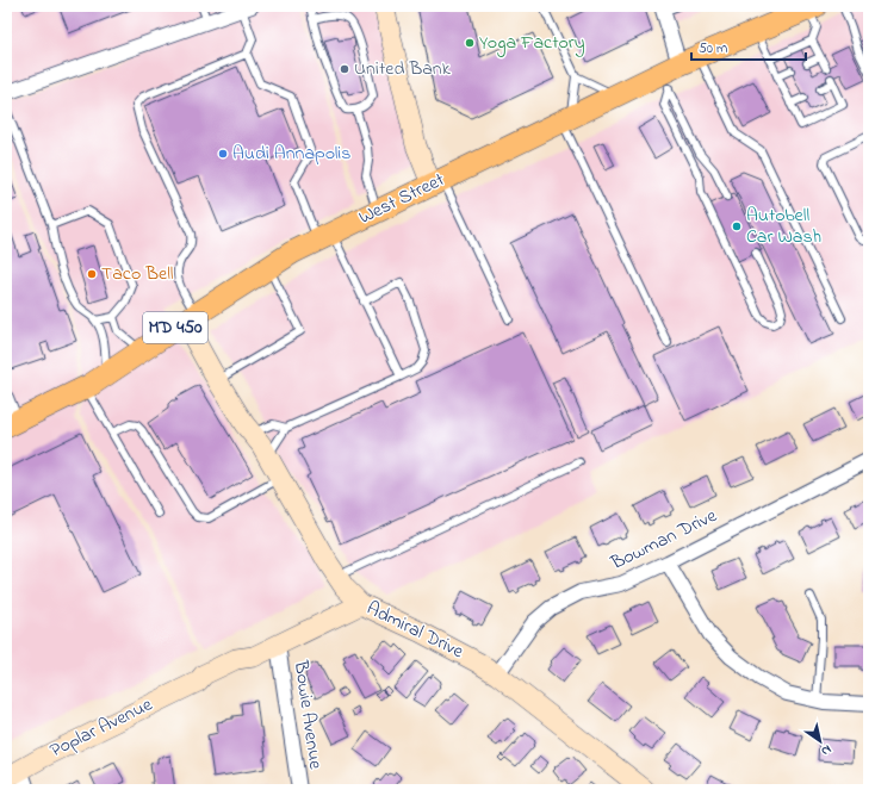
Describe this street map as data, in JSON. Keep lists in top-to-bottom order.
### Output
{
  "streets": {
    "main road": ["West Street", "MD 450"],
    "street": [
      "Bowman Drive",
      "Admiral Drive",
      "Bowie Avenue",
      "Poplar Avenue"
    ]
  },
  "crossings": [
    ["West Street", "Admiral Drive"],
    ["Bowman Drive", "Admiral Drive"],
    ["Admiral Drive", "Poplar Avenue"],
    ["Bowie Avenue", "Poplar Avenue"]
  ],
  "places": [
    "Yoga Factory",
    "United Bank",
    "Audi Annapolis",
    "Autobell Car Wash",
    "Taco Bell"
  ],
  "scale_bar": "50 m",
  "north": "bottom right"
}
